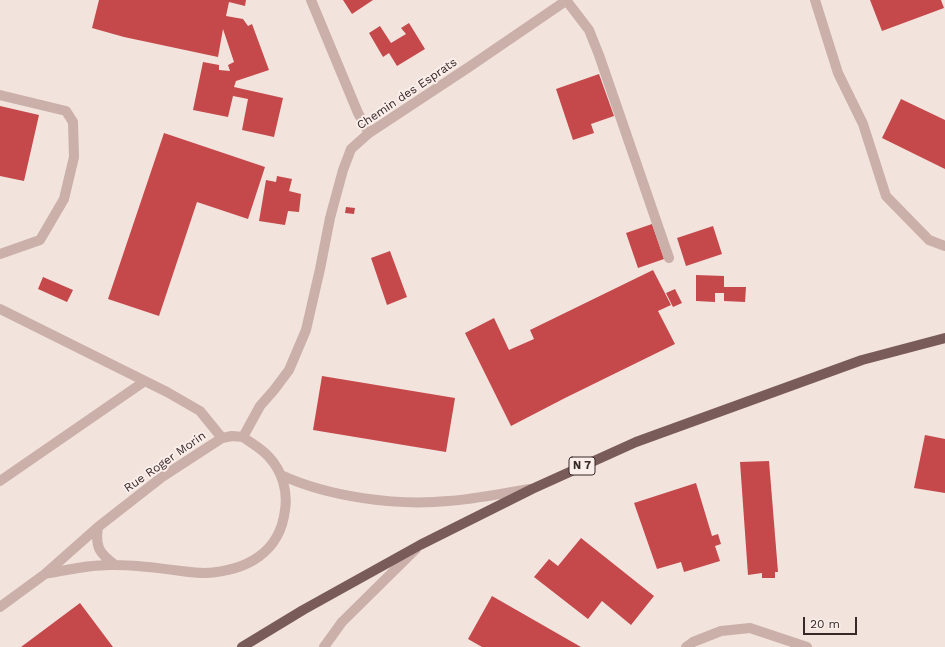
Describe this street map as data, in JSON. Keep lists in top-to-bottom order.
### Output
{
  "streets": {
    "main road": ["N 7"],
    "street": ["Chemin des Esprats", "Rue Roger Morin"]
  },
  "crossings": [
    ["Chemin des Esprats", "Rue Roger Morin"]
  ],
  "scale_bar": "20 m"
}
